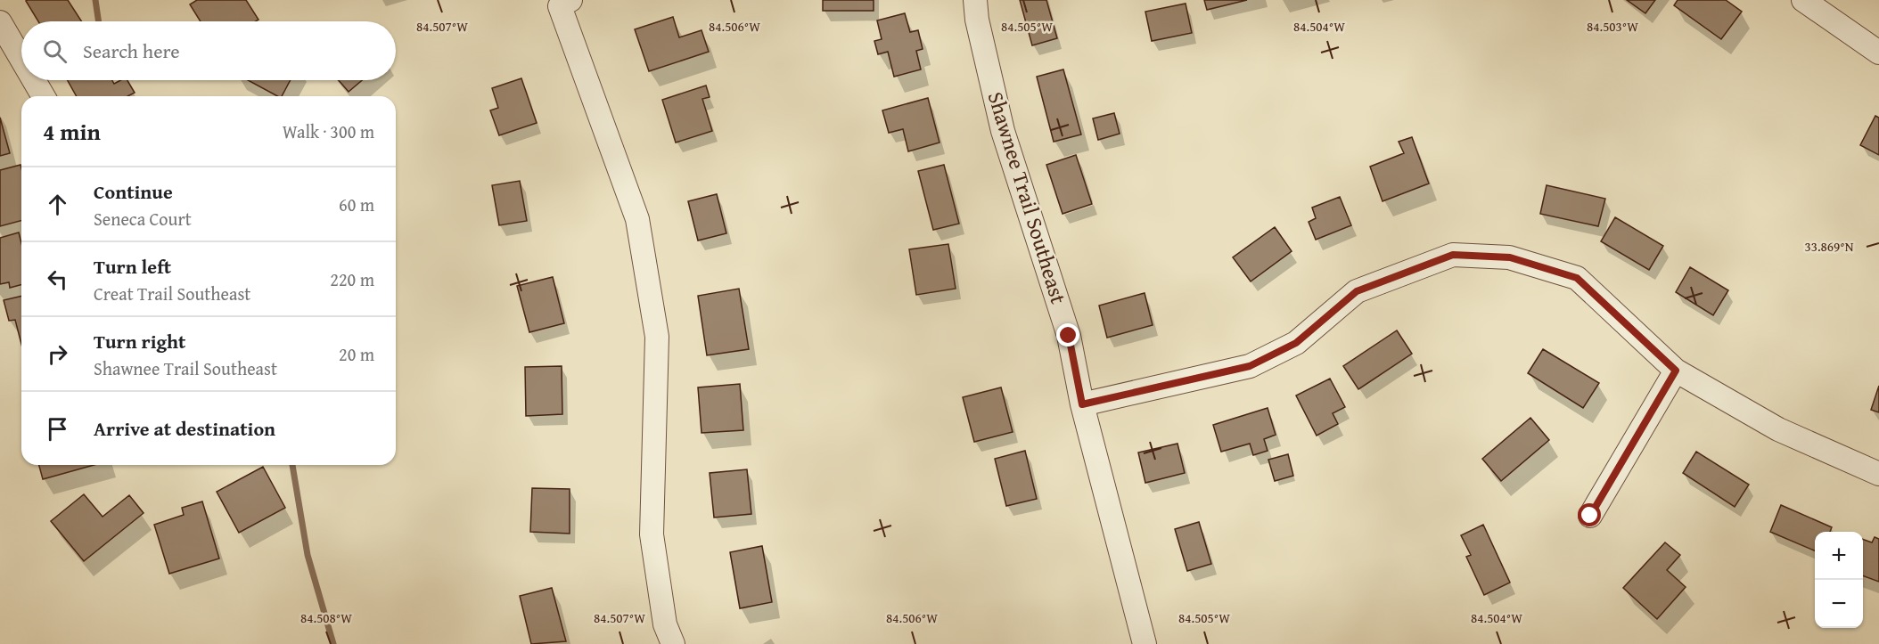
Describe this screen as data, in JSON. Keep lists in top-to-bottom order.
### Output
{
  "streets": {
    "street": ["Shawnee Trail Southeast"]
  },
  "page": {
    "search": "Search here",
    "heading": ["4 min", "Walk · 300 m"],
    "list": [
      ["Continue", "Seneca Court", "60 m"],
      ["Turn left", "Creat Trail Southeast", "220 m"],
      ["Turn right", "Shawnee Trail Southeast", "20 m"],
      "Arrive at destination"
    ],
    "map_buttons": ["+", "−"]
  },
  "coordinates": [
    "84.507°W",
    "84.506°W",
    "84.505°W",
    "84.504°W",
    "84.503°W",
    "33.869°N",
    "84.508°W"
  ]
}
